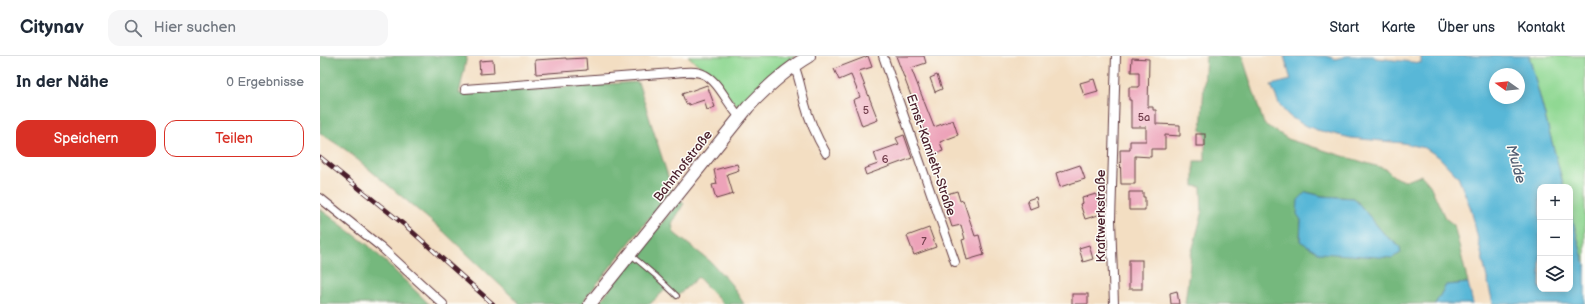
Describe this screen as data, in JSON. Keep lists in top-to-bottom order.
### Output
{
  "streets": {
    "main road": ["Bahnhofstraße"],
    "street": ["Ernst-Kamieth-Straße", "Kraftwerkstraße"]
  },
  "water": ["Mulde"],
  "house_numbers": [
    "5",
    "5a",
    "6",
    "7"
  ],
  "north": "left",
  "page": {
    "header": "Citynav",
    "search": "Hier suchen",
    "nav": [
      "Start",
      "Karte",
      "Über uns",
      "Kontakt"
    ],
    "heading": ["In der Nähe", "0 Ergebnisse"],
    "buttons": ["Speichern", "Teilen"],
    "map_buttons": ["+", "−"]
  }
}
